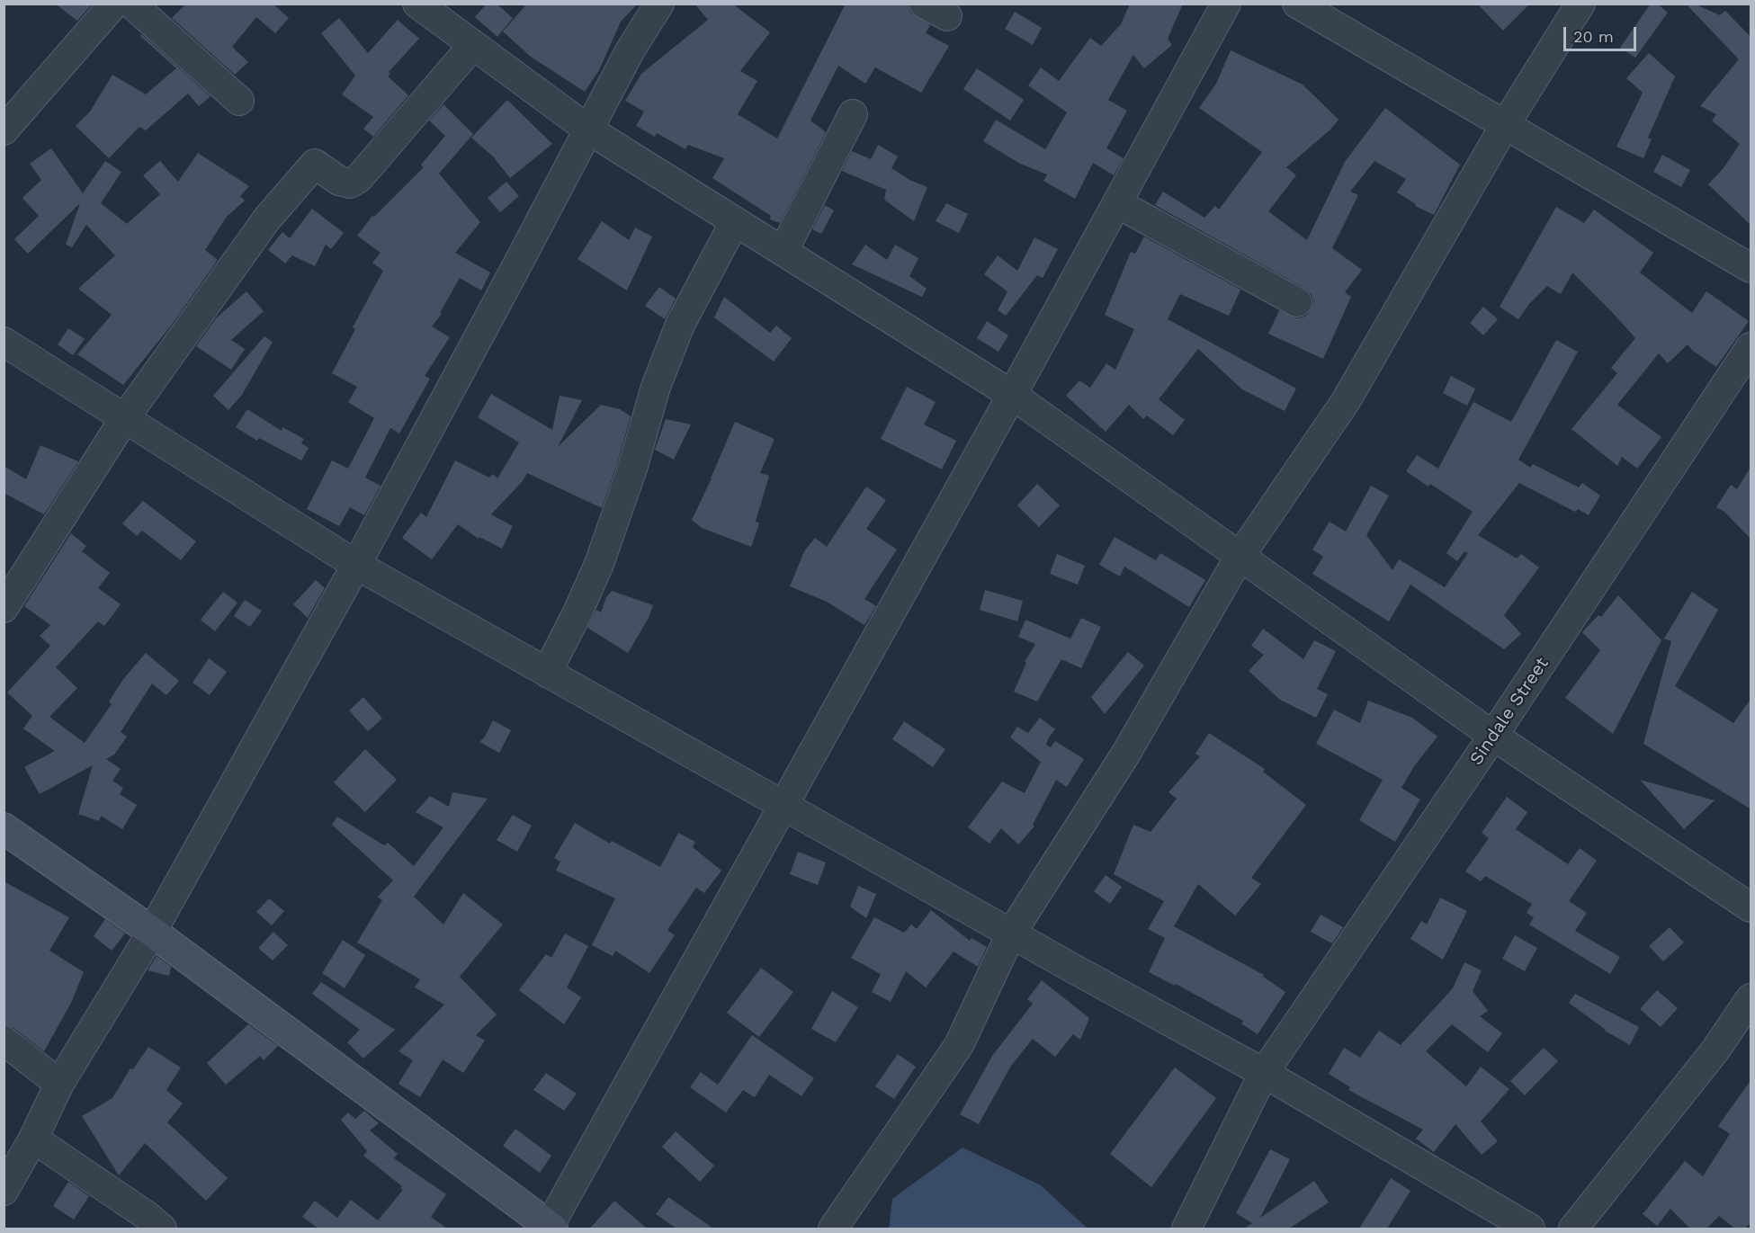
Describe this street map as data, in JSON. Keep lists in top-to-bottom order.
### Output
{
  "streets": {
    "street": ["Sindale Street"]
  },
  "scale_bar": "20 m"
}
